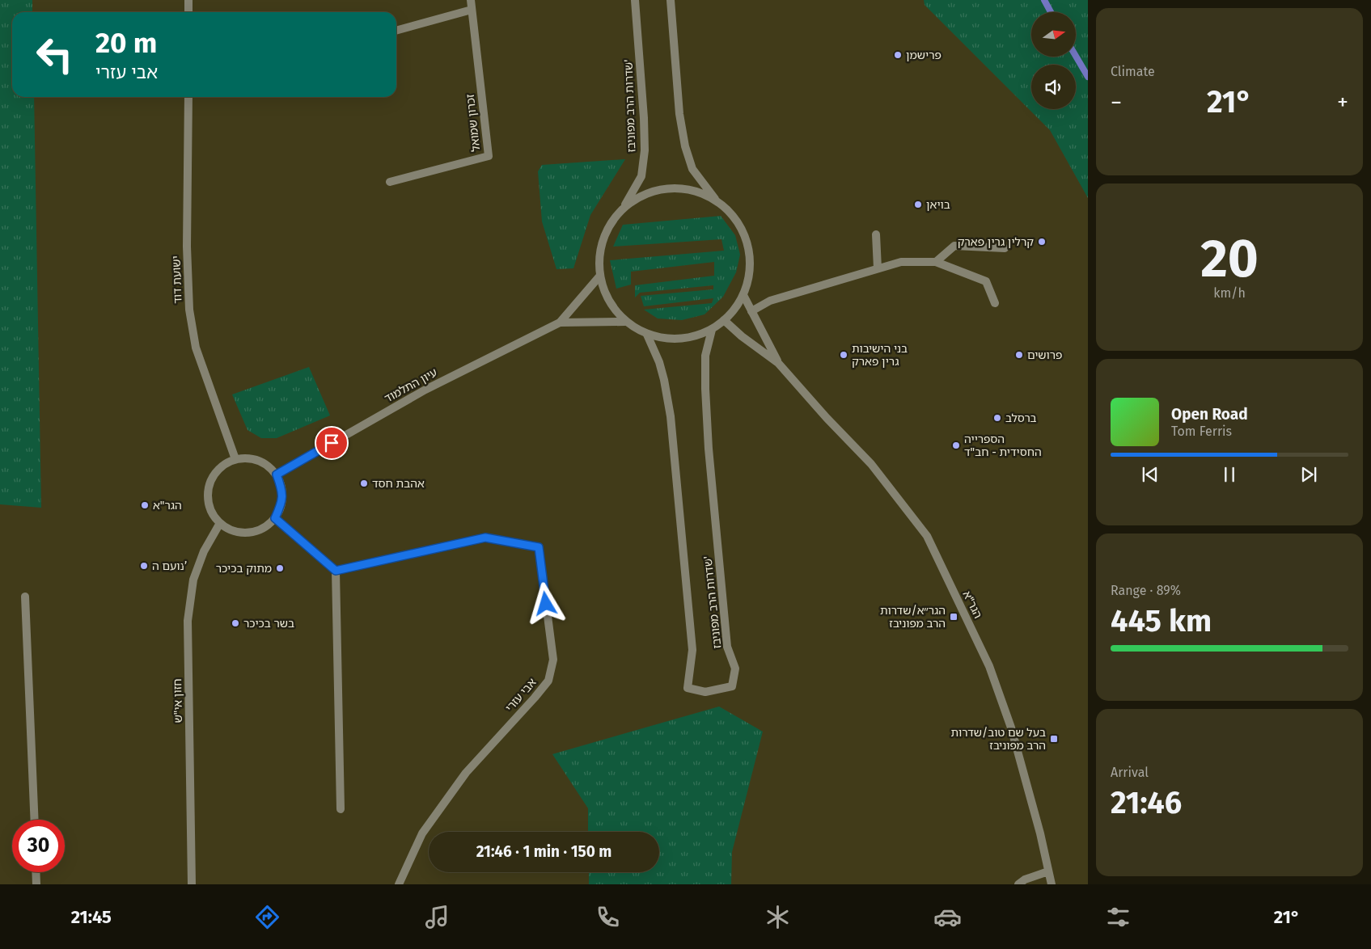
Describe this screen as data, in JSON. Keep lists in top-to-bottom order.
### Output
{
  "streets": {
    "street": [
      "שדרות הרב מפוניבז'",
      "זכרון שמואל",
      "ישועת דוד",
      "עיון התלמוד",
      "הגר\"א",
      "אבי עזרי",
      "חזון אי\"ש"
    ]
  },
  "crossings": [
    ["ישועת דוד", "עיון התלמוד"],
    ["ישועת דוד", "חזון אי\"ש"],
    ["עיון התלמוד", "חזון אי\"ש"]
  ],
  "places": {
    "other": [
      "פרישמן",
      "בויאן",
      "קרלין גרין פארק",
      "בני הישיבות גרין פארק",
      "פרושים",
      "ברסלב",
      "הספרייה החסידית - חב\"ד",
      "אהבת חסד",
      "הגר\"א",
      "נועם ה’",
      "מתוק בכיכר",
      "בשר בכיכר"
    ],
    "transit": ["הגר״א/שדרות הרב מפוניבז", "בעל שם טוב/שדרות הרב מפוניבז"]
  },
  "north": "right",
  "page": {
    "tile": [
      "Climate",
      ["20", "km/h"],
      ["Range · 89%", "445 km"],
      ["Arrival", "21:46"]
    ],
    "turn": ["20 m", "אבי עזרי"],
    "heat": ["−", "21°", "+"],
    "song": ["Open Road", "Tom Ferris"],
    "limit": "30",
    "trip": "21:46 · 1 min · 150 m",
    "tabs": ["21:45", "21°"]
  }
}
